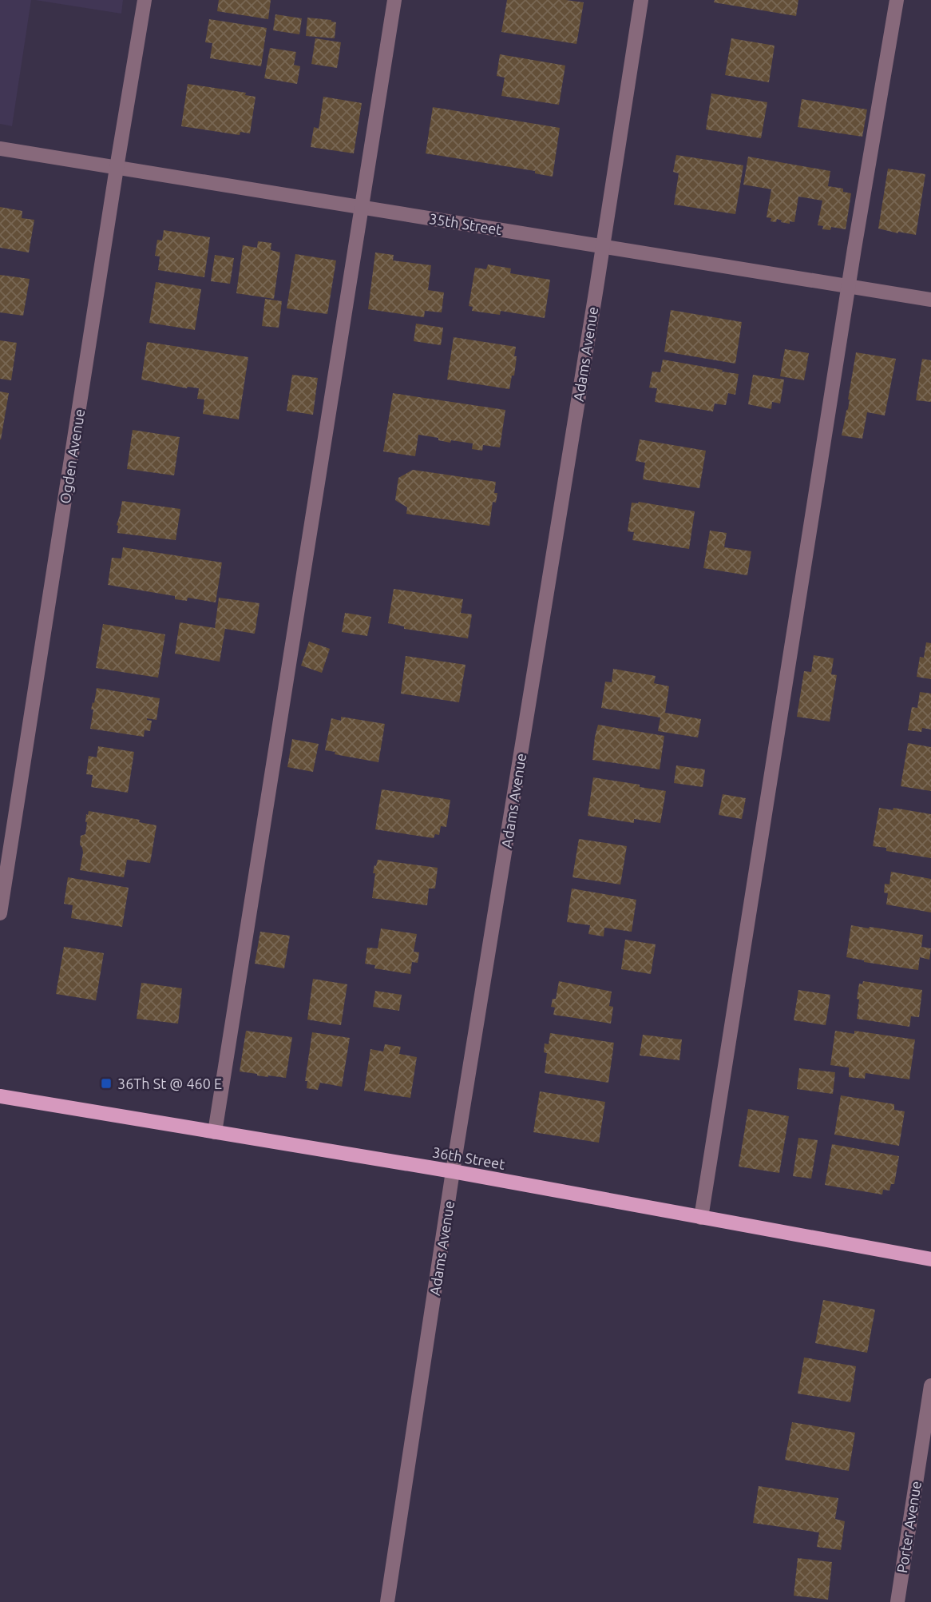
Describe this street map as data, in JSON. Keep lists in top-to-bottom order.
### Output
{
  "streets": {
    "main road": ["36th Street"],
    "street": [
      "35th Street",
      "Adams Avenue",
      "Ogden Avenue",
      "Porter Avenue"
    ]
  },
  "crossings": [
    ["35th Street", "Adams Avenue"],
    ["35th Street", "Ogden Avenue"],
    ["Adams Avenue", "36th Street"]
  ],
  "places": {
    "transit": ["36Th St @ 460 E"]
  }
}
